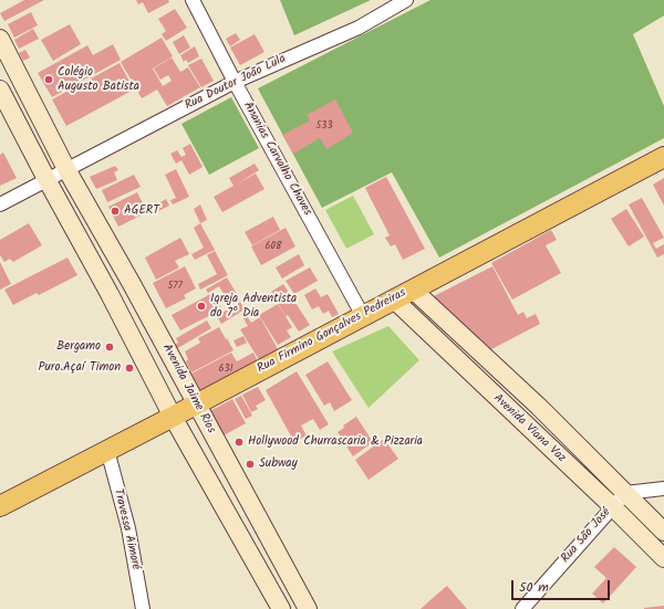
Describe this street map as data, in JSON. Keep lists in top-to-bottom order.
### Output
{
  "streets": {
    "main road": ["Rua Firmino Gonçalves Pedreiras"],
    "street": [
      "Rua Doutor João Lula",
      "Ananias Carvalho Chaves",
      "Avenida Jaime Rios",
      "Avenida Viana Vaz",
      "Travessa Aimoré",
      "Rua São José"
    ]
  },
  "crossings": [
    ["Rua Doutor João Lula", "Ananias Carvalho Chaves"],
    ["Rua Doutor João Lula", "Avenida Jaime Rios"],
    ["Ananias Carvalho Chaves", "Rua Firmino Gonçalves Pedreiras"],
    ["Rua Firmino Gonçalves Pedreiras", "Avenida Jaime Rios"],
    ["Rua Firmino Gonçalves Pedreiras", "Avenida Viana Vaz"],
    ["Rua Firmino Gonçalves Pedreiras", "Travessa Aimoré"],
    ["Avenida Viana Vaz", "Rua São José"]
  ],
  "places": [
    "Colégio Augusto Batista",
    "AGERT",
    "Igreja Adventista do 7º Dia",
    "Bergamo",
    "Puro.Açaí Timon",
    "Hollywood Churrascaria & Pizzaria",
    "Subway"
  ],
  "house_numbers": [
    "533",
    "608",
    "577",
    "631"
  ],
  "scale_bar": "50 m"
}
